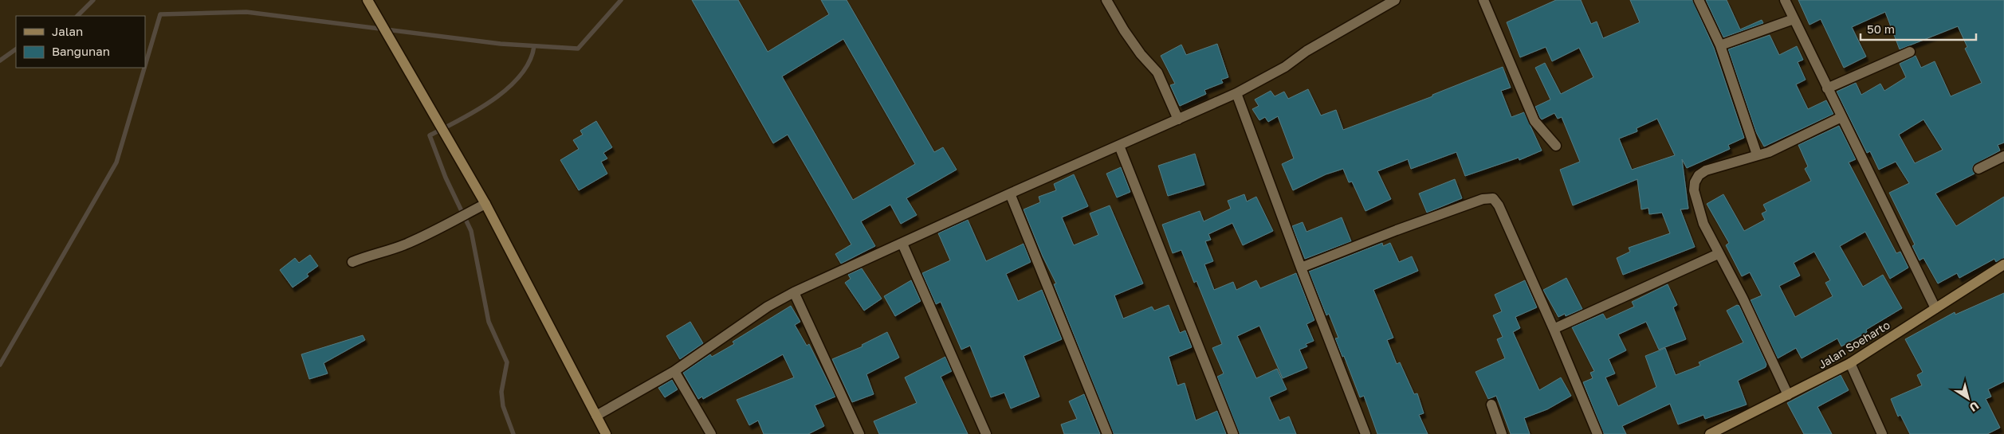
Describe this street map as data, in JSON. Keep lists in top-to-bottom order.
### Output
{
  "streets": {
    "main road": ["Jalan Soeharto"]
  },
  "legend": ["Jalan", "Bangunan"],
  "scale_bar": "50 m",
  "north": "bottom right"
}
